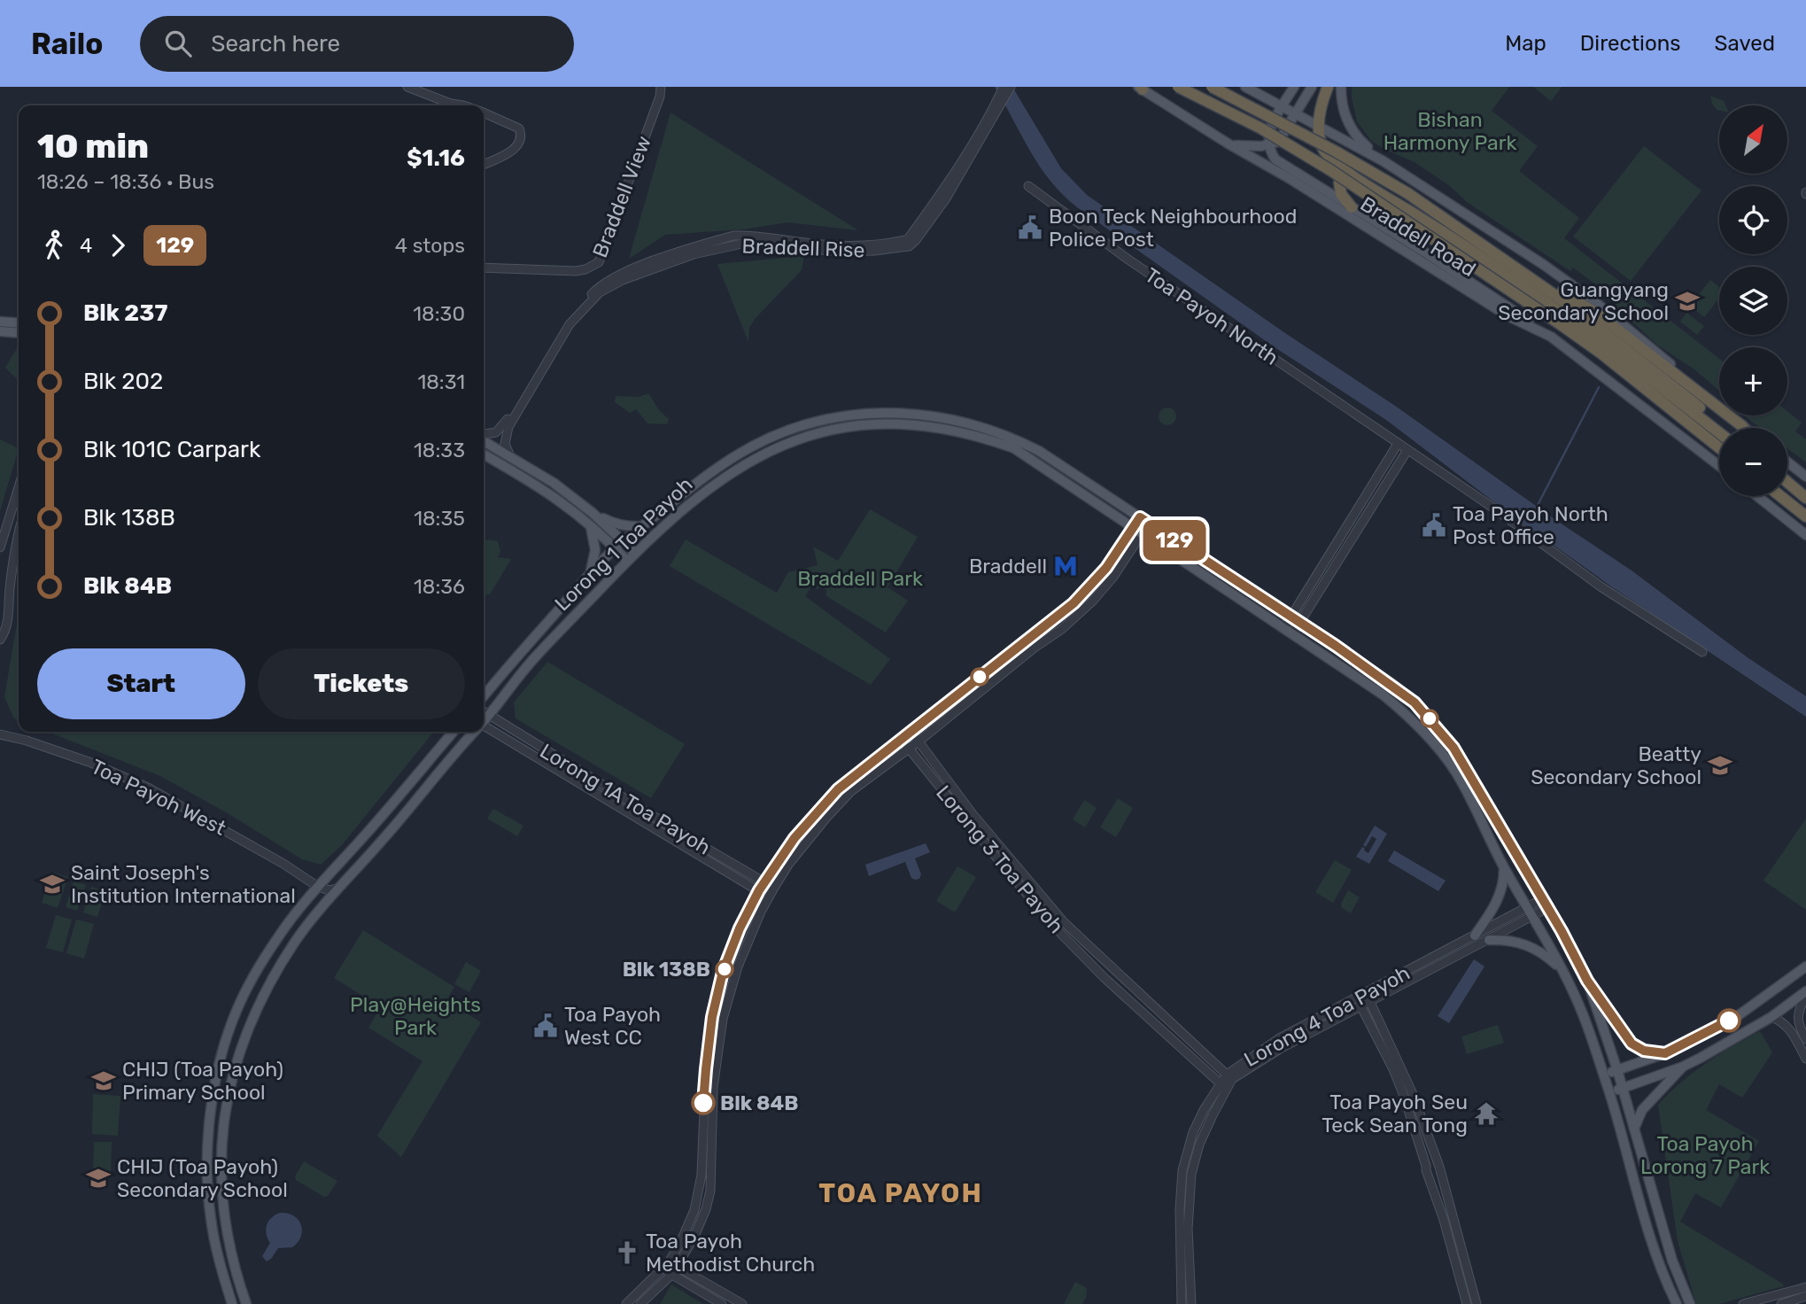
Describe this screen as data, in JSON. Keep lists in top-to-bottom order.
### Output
{
  "streets": {
    "highway": ["Braddell Road"],
    "main road": ["Lorong 1 Toa Payoh"],
    "street": [
      "Braddell View",
      "Braddell Rise",
      "Toa Payoh North",
      "Toa Payoh West",
      "Lorong 1A Toa Payoh",
      "Lorong 3 Toa Payoh",
      "Lorong 4 Toa Payoh"
    ]
  },
  "crossings": [
    ["Lorong 1 Toa Payoh", "Lorong 1A Toa Payoh"],
    ["Lorong 1 Toa Payoh", "Lorong 4 Toa Payoh"],
    ["Lorong 3 Toa Payoh", "Lorong 4 Toa Payoh"]
  ],
  "districts": ["TOA PAYOH"],
  "parks": [
    "Bishan Harmony Park",
    "Braddell Park",
    "Play@Heights Park",
    "Toa Payoh Lorong 7 Park"
  ],
  "places": {
    "public building": ["Boon Teck Neighbourhood Police Post", "Toa Payoh North Post Office", "Toa Payoh West CC"],
    "school or university": [
      "Guangyang Secondary School",
      "Beatty Secondary School",
      "Saint Joseph's Institution International",
      "CHIJ (Toa Payoh) Primary School",
      "CHIJ (Toa Payoh) Secondary School"
    ],
    "metro station": ["Braddell"],
    "other": ["Blk 138B", "Blk 84B"],
    "temple": ["Toa Payoh Seu Teck Sean Tong"],
    "church": ["Toa Payoh Methodist Church"]
  },
  "lines": ["bus line 129"],
  "north": "top right",
  "page": {
    "header": "Railo",
    "search": "Search here",
    "nav": ["Map", "Directions", "Saved"],
    "on_map": "129",
    "map_buttons": ["+", "−"],
    "heading": ["10 min", "18:26 – 18:36 · Bus", "$1.16"],
    "legs": ["4", "129", "4 stops"],
    "list": [
      {
        "name": "Blk 237",
        "value": "18:30"
      },
      {
        "name": "Blk 202",
        "value": "18:31"
      },
      {
        "name": "Blk 101C Carpark",
        "value": "18:33"
      },
      {
        "name": "Blk 138B",
        "value": "18:35"
      },
      {
        "name": "Blk 84B",
        "value": "18:36"
      }
    ],
    "buttons": ["Start", "Tickets"]
  }
}
